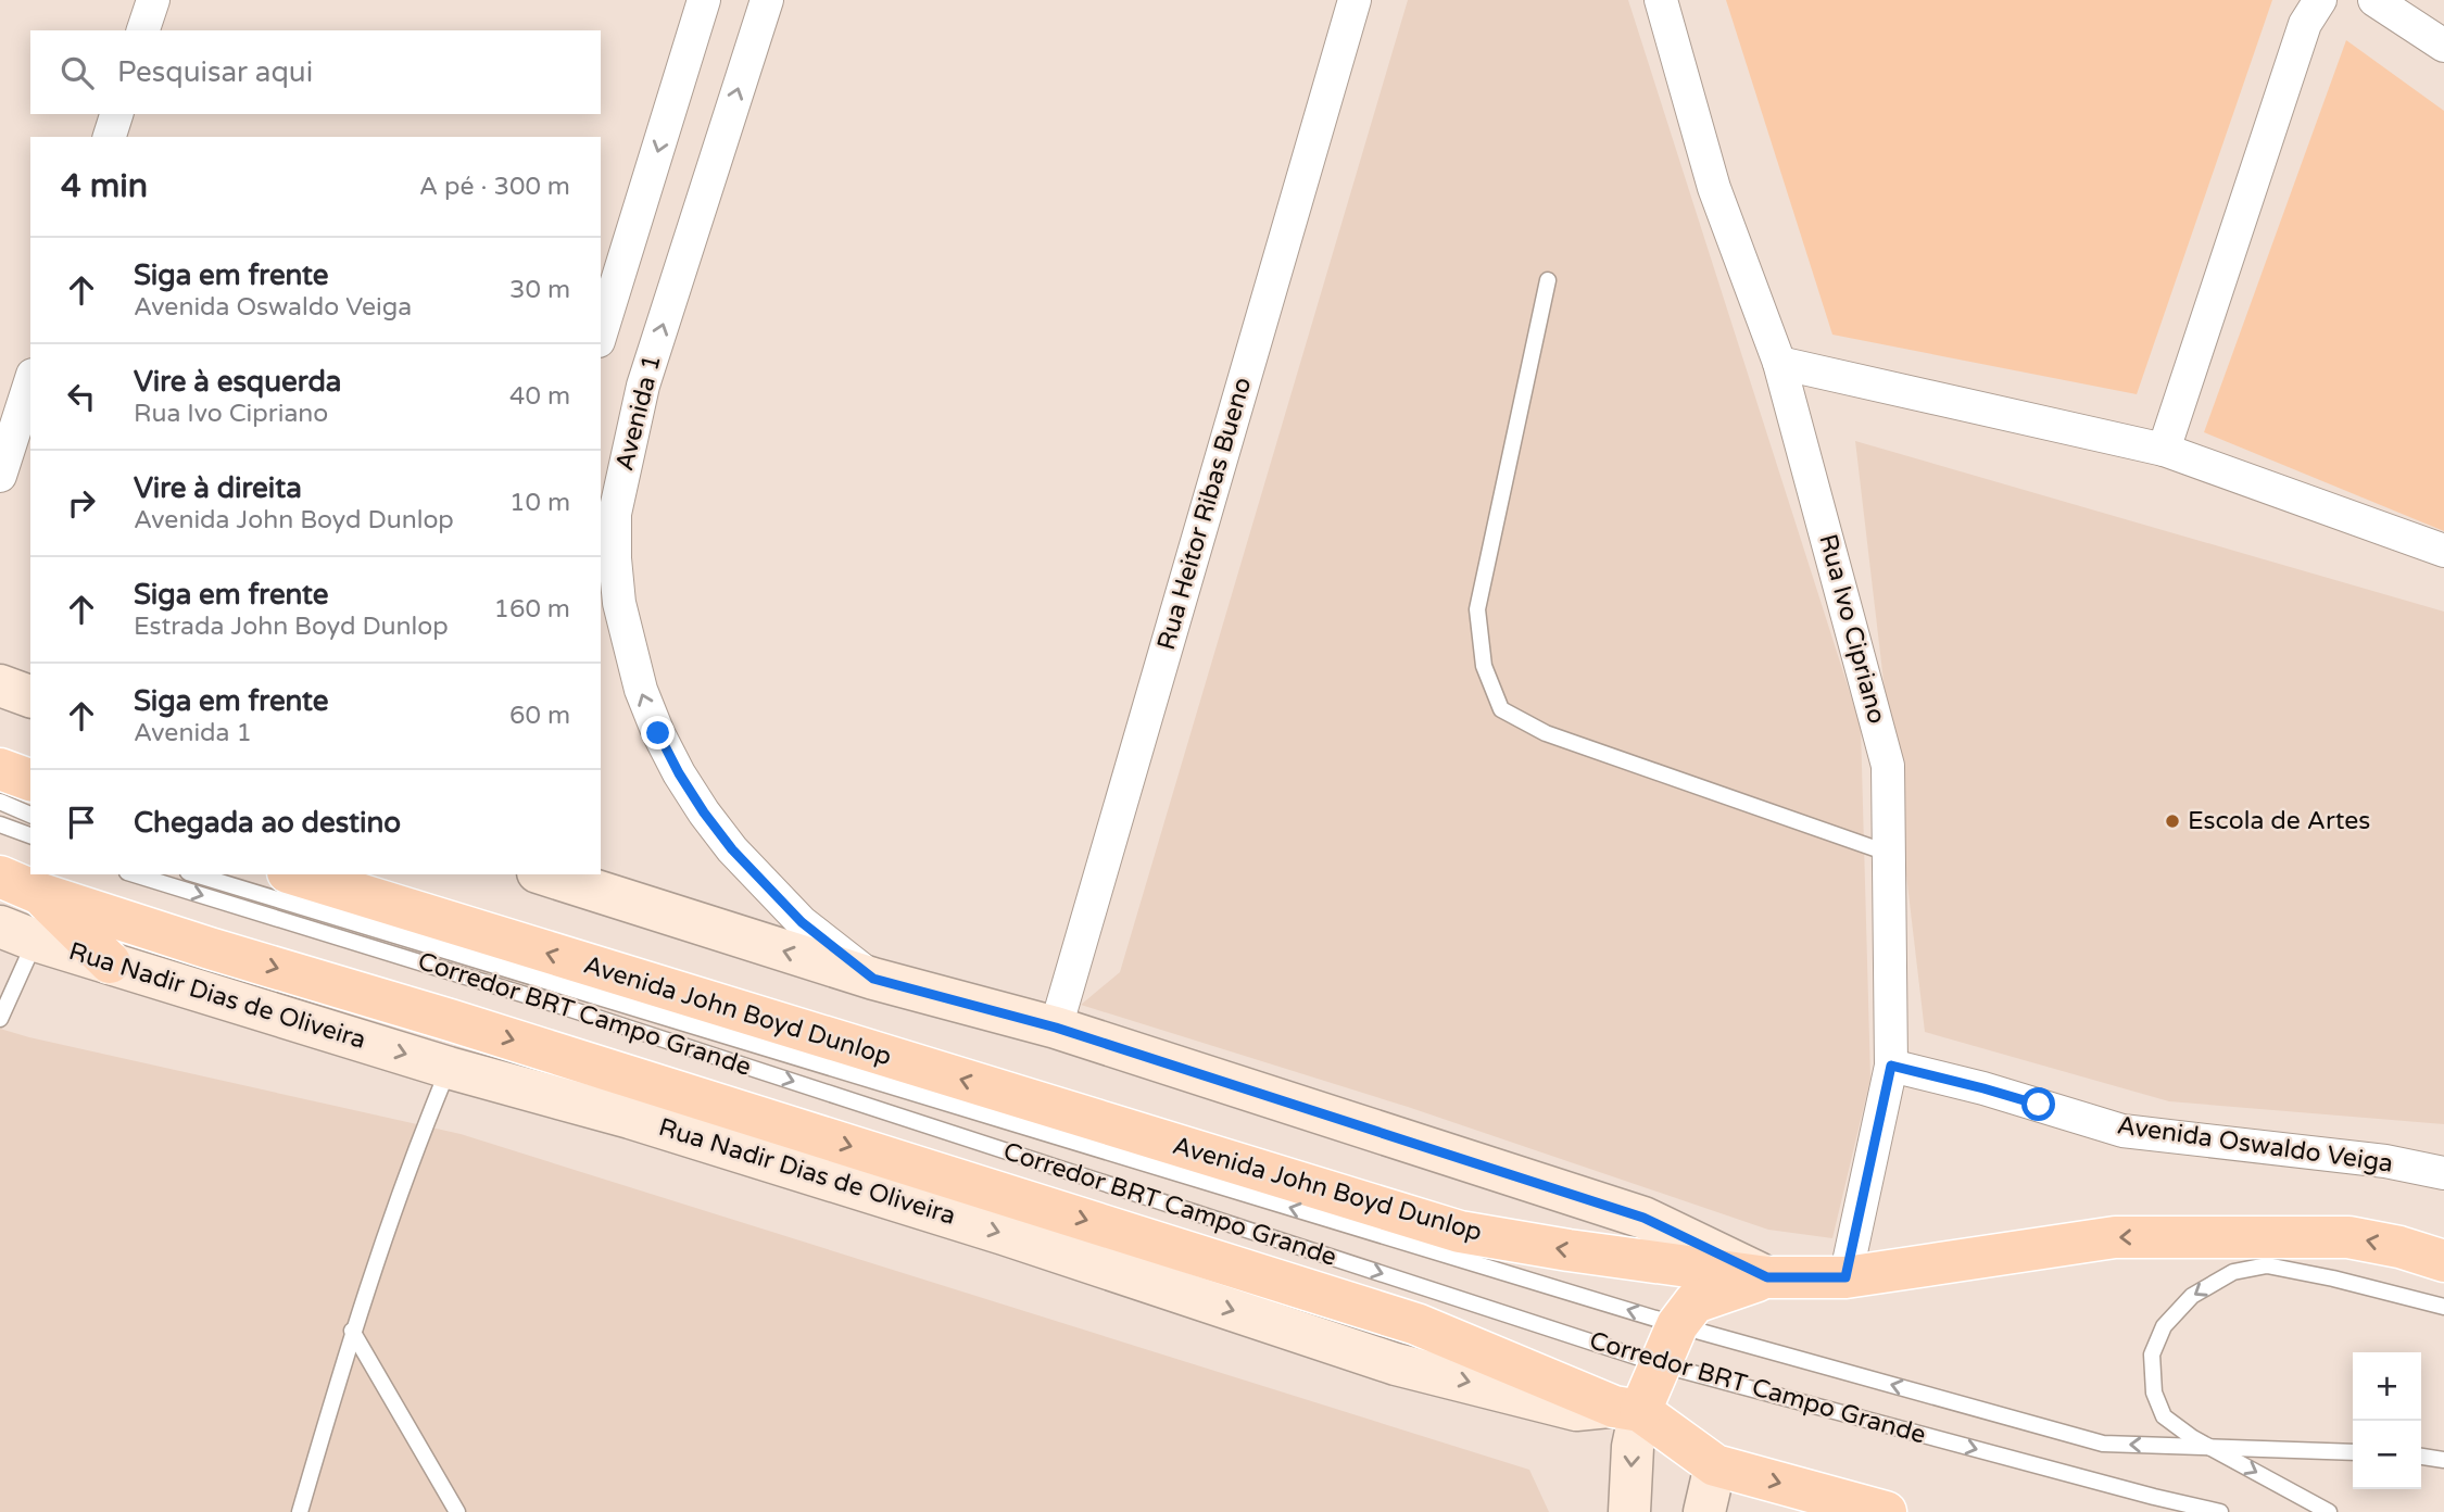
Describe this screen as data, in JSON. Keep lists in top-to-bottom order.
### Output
{
  "streets": {
    "main road": ["Avenida John Boyd Dunlop"],
    "street": [
      "Avenida 1",
      "Rua Heitor Ribas Bueno",
      "Rua Ivo Cipriano",
      "Rua Nadir Dias de Oliveira",
      "Avenida Oswaldo Veiga"
    ],
    "lane": ["Corredor BRT Campo Grande"]
  },
  "crossings": [
    ["Rua Ivo Cipriano", "Avenida John Boyd Dunlop"],
    ["Rua Ivo Cipriano", "Avenida Oswaldo Veiga"]
  ],
  "places": ["Escola de Artes"],
  "page": {
    "search": "Pesquisar aqui",
    "heading": ["4 min", "A pé · 300 m"],
    "list": [
      ["Siga em frente", "Avenida Oswaldo Veiga", "30 m"],
      ["Vire à esquerda", "Rua Ivo Cipriano", "40 m"],
      ["Vire à direita", "Avenida John Boyd Dunlop", "10 m"],
      ["Siga em frente", "Estrada John Boyd Dunlop", "160 m"],
      ["Siga em frente", "Avenida 1", "60 m"],
      "Chegada ao destino"
    ],
    "map_buttons": ["+", "−"]
  }
}
